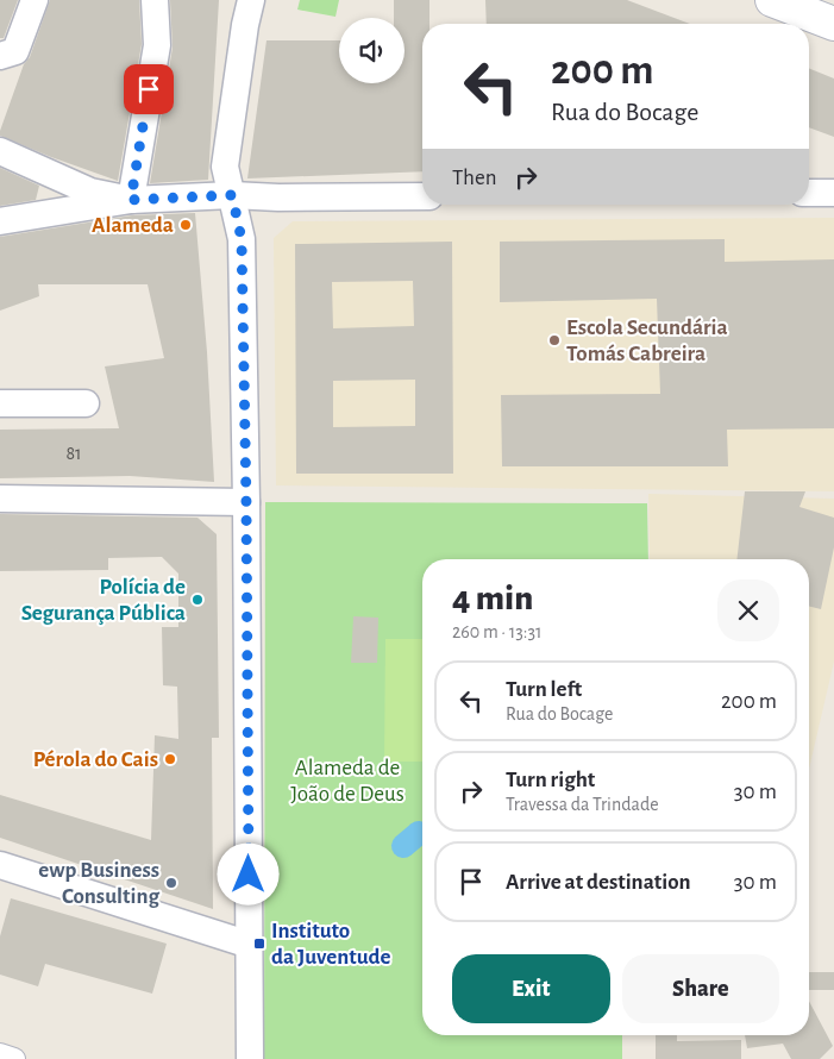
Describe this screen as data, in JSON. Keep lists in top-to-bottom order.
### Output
{
  "parks": ["Alameda de João de Deus"],
  "places": {
    "other": [
      "Alameda",
      "Escola Secundária Tomás Cabreira",
      "Polícia de Segurança Pública",
      "Pérola do Cais",
      "ewp Business Consulting"
    ],
    "transit": ["Instituto da Juventude"]
  },
  "house_numbers": ["81"],
  "page": {
    "turn": ["200 m", "Rua do Bocage"],
    "then": "Then",
    "heading": ["4 min", "260 m · 13:31"],
    "list": [
      {
        "name": "Turn left",
        "note": "Rua do Bocage",
        "value": "200 m"
      },
      {
        "name": "Turn right",
        "note": "Travessa da Trindade",
        "value": "30 m"
      },
      {
        "name": "Arrive at destination",
        "value": "30 m"
      }
    ],
    "buttons": ["Exit", "Share"]
  }
}
